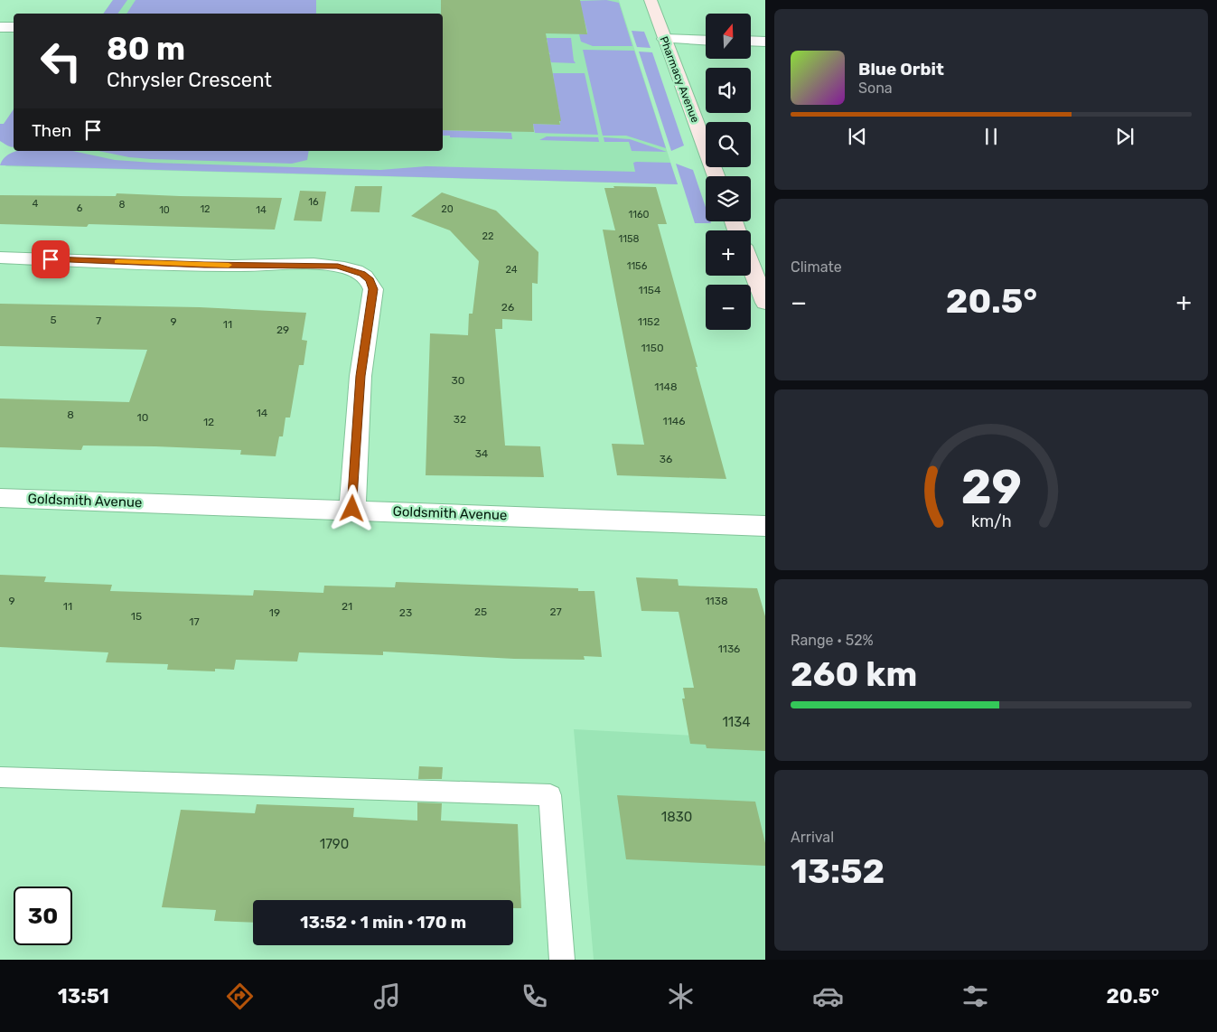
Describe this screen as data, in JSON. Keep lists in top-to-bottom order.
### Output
{
  "streets": {
    "street": ["Pharmacy Avenue", "Goldsmith Avenue"]
  },
  "house_numbers": [
    "16",
    "4",
    "8",
    "6",
    "12",
    "20",
    "10",
    "14",
    "1160",
    "22",
    "1158",
    "1156",
    "24",
    "1154",
    "26",
    "5",
    "7",
    "9",
    "1152",
    "11",
    "29",
    "1150",
    "30",
    "1148",
    "14",
    "8",
    "10",
    "32",
    "1146",
    "12",
    "34",
    "36",
    "9",
    "1138",
    "11",
    "21",
    "25",
    "27",
    "19",
    "23",
    "15",
    "17",
    "1136",
    "1134",
    "1830",
    "1790"
  ],
  "north": "top",
  "page": {
    "map_buttons": ["+", "−"],
    "turn": ["80 m", "Chrysler Crescent"],
    "song": ["Blue Orbit", "Sona"],
    "then": "Then",
    "tile": [
      "Climate",
      ["Range · 52%", "260 km"],
      ["Arrival", "13:52"]
    ],
    "heat": ["−", "20.5°", "+"],
    "limit": "30",
    "trip": "13:52 · 1 min · 170 m",
    "tabs": ["13:51", "20.5°"],
    "gauge": ["29", "km/h"]
  }
}
